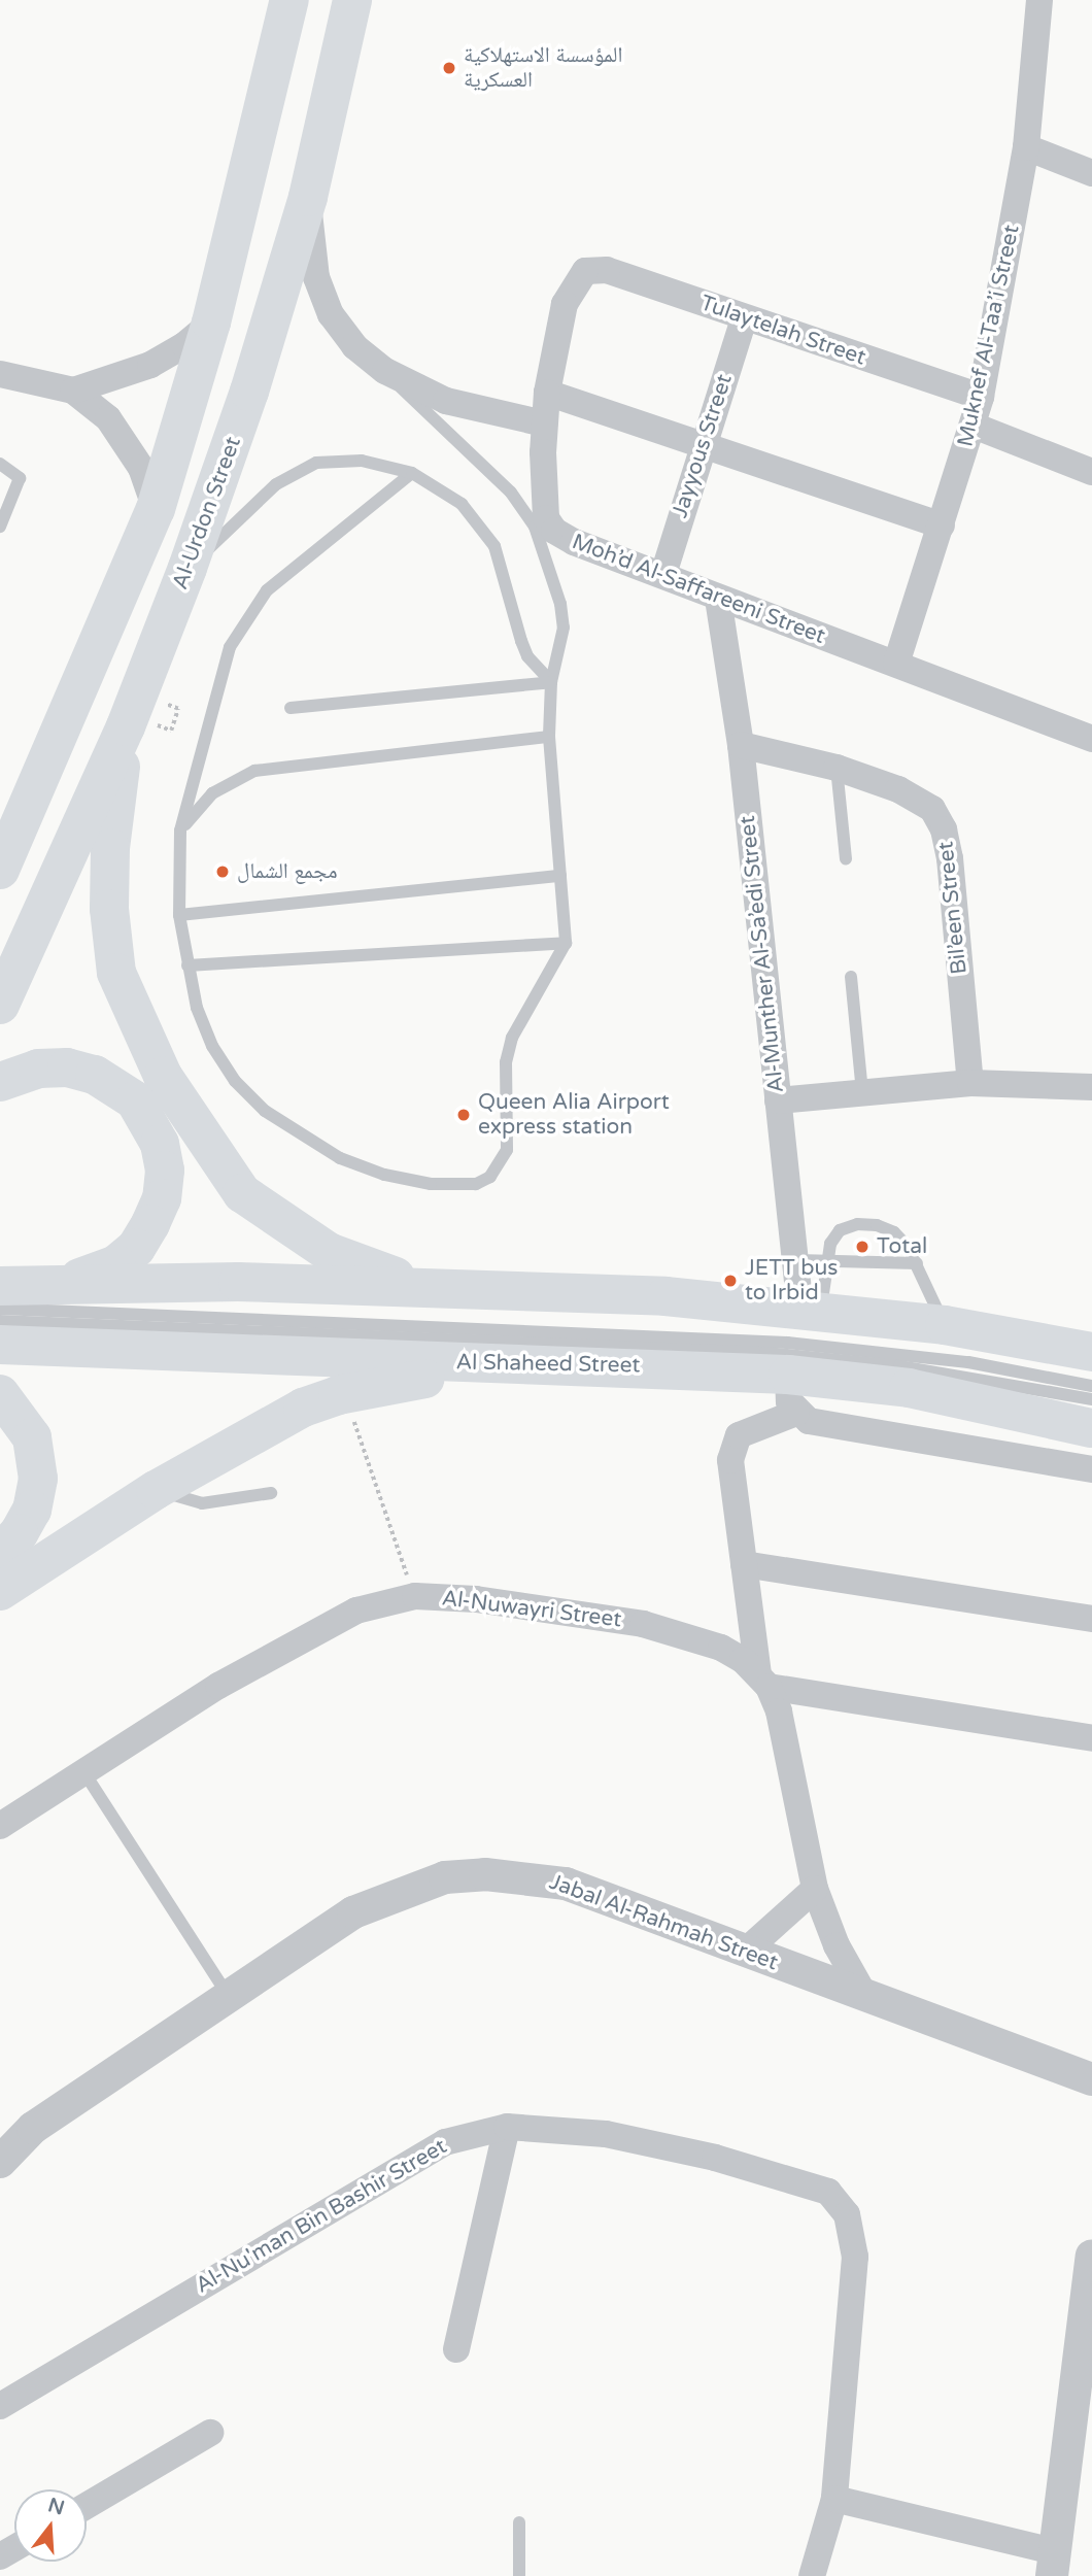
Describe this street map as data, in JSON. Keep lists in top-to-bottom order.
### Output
{
  "streets": {
    "highway": ["Al-Urdon Street", "Al Shaheed Street"],
    "street": [
      "Tulaytelah Street",
      "Muknef Al-Taa’i Street",
      "Jayyous Street",
      "Moh’d Al-Saffareeni Street",
      "Bil’een Street",
      "Al-Munther Al-Sa’edi Street",
      "Al-Nuwayri Street",
      "Jabal Al-Rahmah Street",
      "Al-Nu'man Bin Bashir Street"
    ]
  },
  "crossings": [
    ["Tulaytelah Street", "Muknef Al-Taa’i Street"],
    ["Tulaytelah Street", "Jayyous Street"],
    ["Tulaytelah Street", "Moh’d Al-Saffareeni Street"],
    ["Muknef Al-Taa’i Street", "Moh’d Al-Saffareeni Street"],
    ["Jayyous Street", "Moh’d Al-Saffareeni Street"],
    ["Moh’d Al-Saffareeni Street", "Al-Munther Al-Sa’edi Street"],
    ["Bil’een Street", "Al-Munther Al-Sa’edi Street"]
  ],
  "places": [
    "المؤسسة الاستهلاكية العسكرية",
    "مجمع الشمال",
    "Queen Alia Airport express station",
    "Total",
    "JETT bus to Irbid"
  ],
  "north": "top"
}
